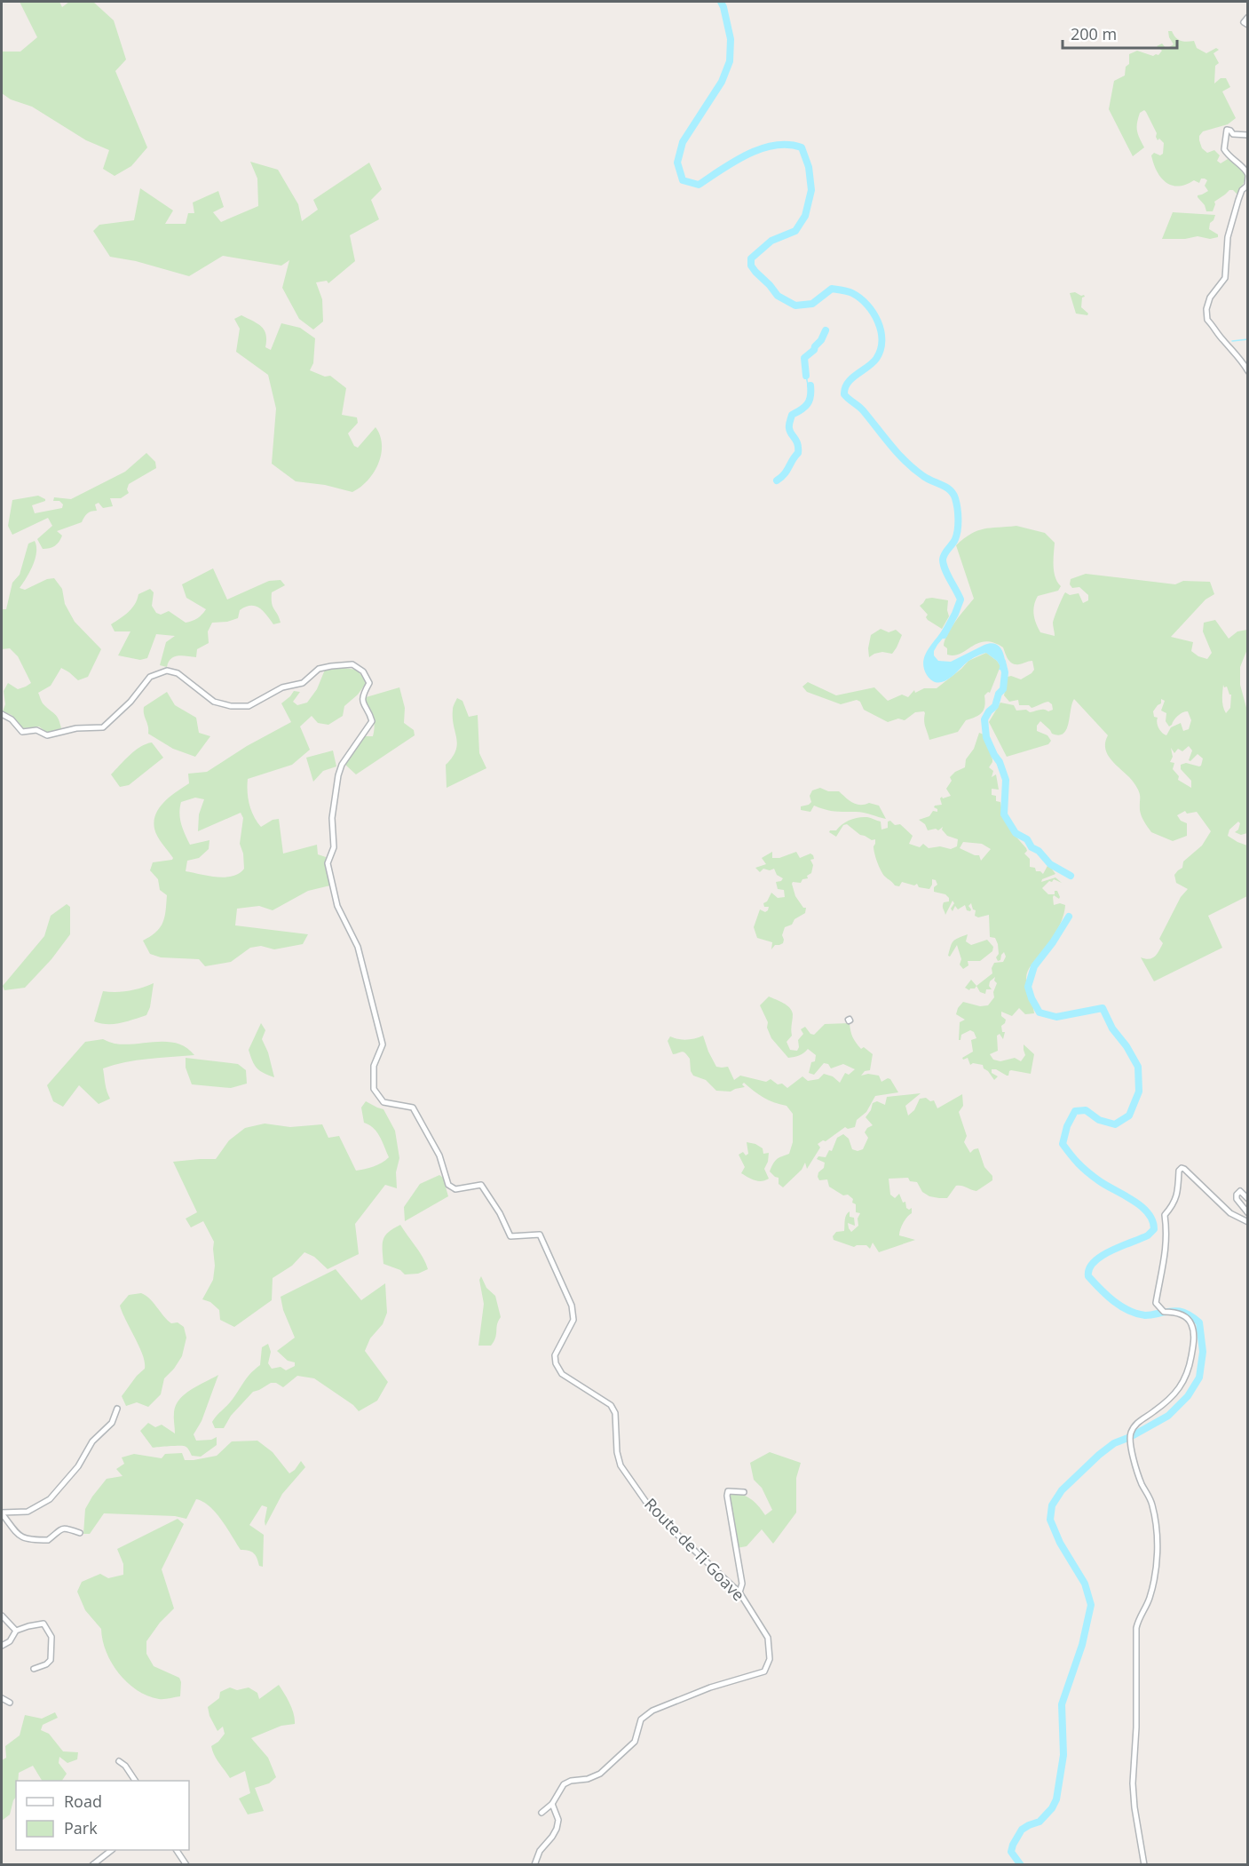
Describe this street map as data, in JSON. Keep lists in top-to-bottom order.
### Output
{
  "streets": {
    "street": ["Route de Ti Goave"]
  },
  "legend": ["Road", "Park"],
  "scale_bar": "200 m"
}
